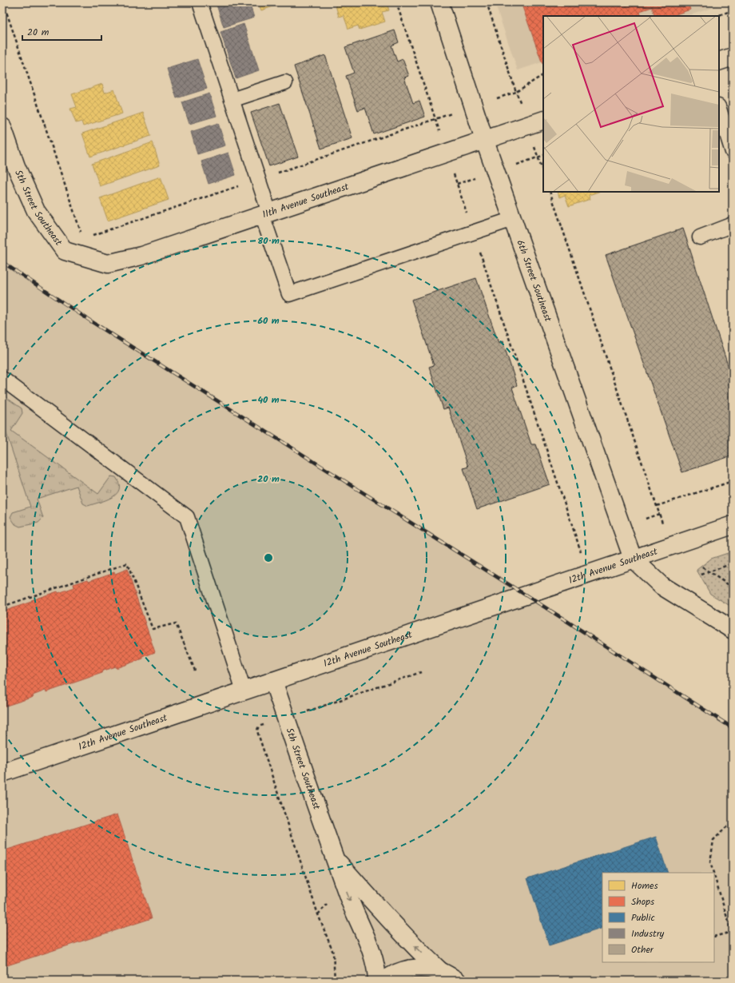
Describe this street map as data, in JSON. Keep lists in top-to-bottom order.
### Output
{
  "streets": {
    "street": [
      "11th Avenue Southeast",
      "5th Street Southeast",
      "6th Street Southeast",
      "12th Avenue Southeast"
    ]
  },
  "crossings": [
    ["11th Avenue Southeast", "5th Street Southeast"],
    ["11th Avenue Southeast", "6th Street Southeast"],
    ["5th Street Southeast", "12th Avenue Southeast"],
    ["6th Street Southeast", "12th Avenue Southeast"]
  ],
  "legend": [
    "Homes",
    "Shops",
    "Public",
    "Industry",
    "Other"
  ],
  "scale_bar": "20 m",
  "rings": [
    "80 m",
    "60 m",
    "40 m",
    "20 m"
  ]
}
